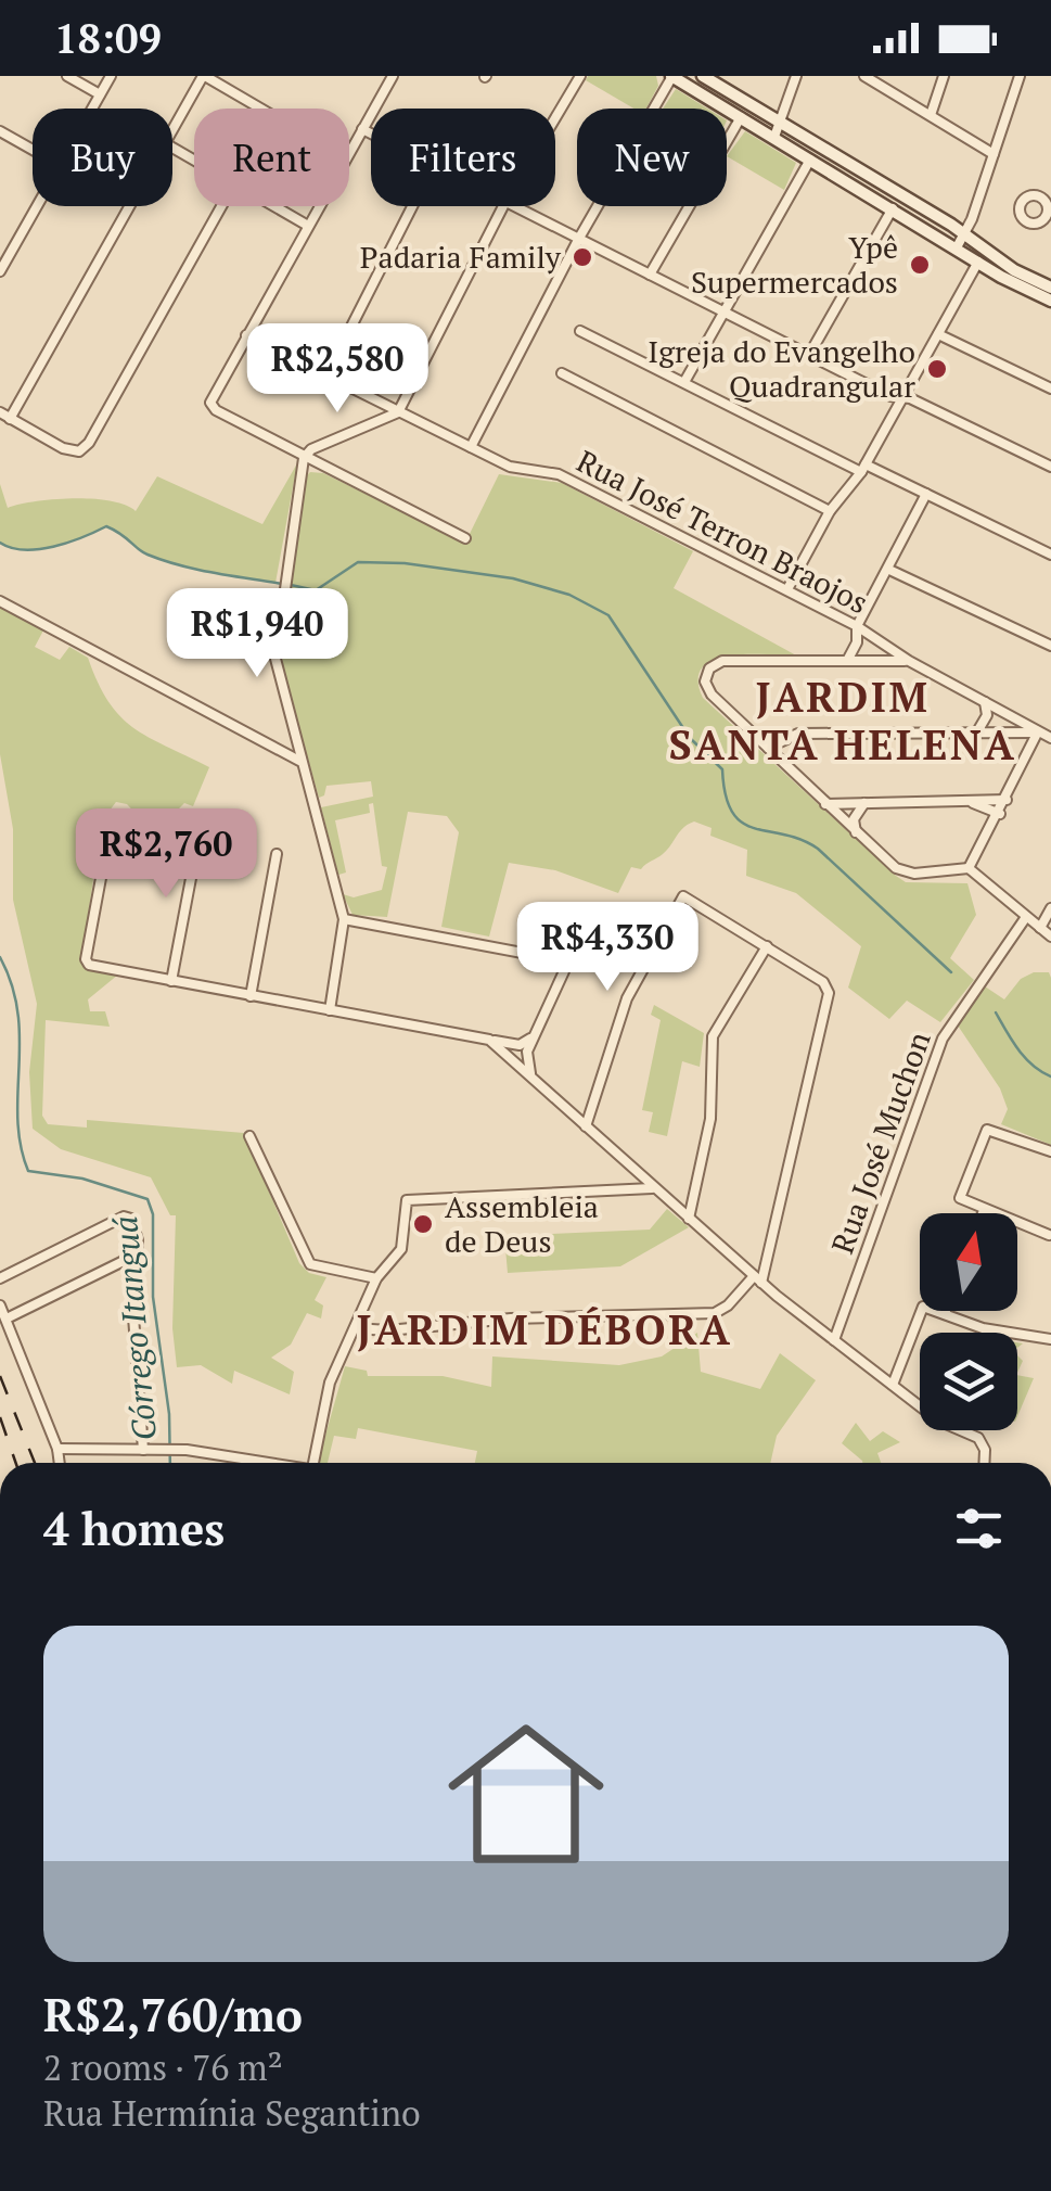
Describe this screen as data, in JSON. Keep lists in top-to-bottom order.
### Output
{
  "streets": {
    "street": ["Rua José Terron Braojos", "Rua José Muchon"]
  },
  "districts": ["JARDIM SANTA HELENA", "JARDIM DÉBORA"],
  "water": ["Córrego Itanguá"],
  "places": [
    "Padaria Family",
    "Ypê Supermercados",
    "Igreja do Evangelho Quadrangular",
    "Assembleia de Deus"
  ],
  "north": "top",
  "page": {
    "status": "18:09",
    "chip": [
      "Buy",
      "Rent",
      "Filters",
      "New"
    ],
    "price": [
      "R$2,580",
      "R$1,940",
      "R$2,760",
      "R$4,330"
    ],
    "heading": "4 homes",
    "list": [
      {
        "name": "R$2,760/mo",
        "note": "2 rooms · 76 m² · Rua Hermínia Segantino"
      }
    ]
  }
}
